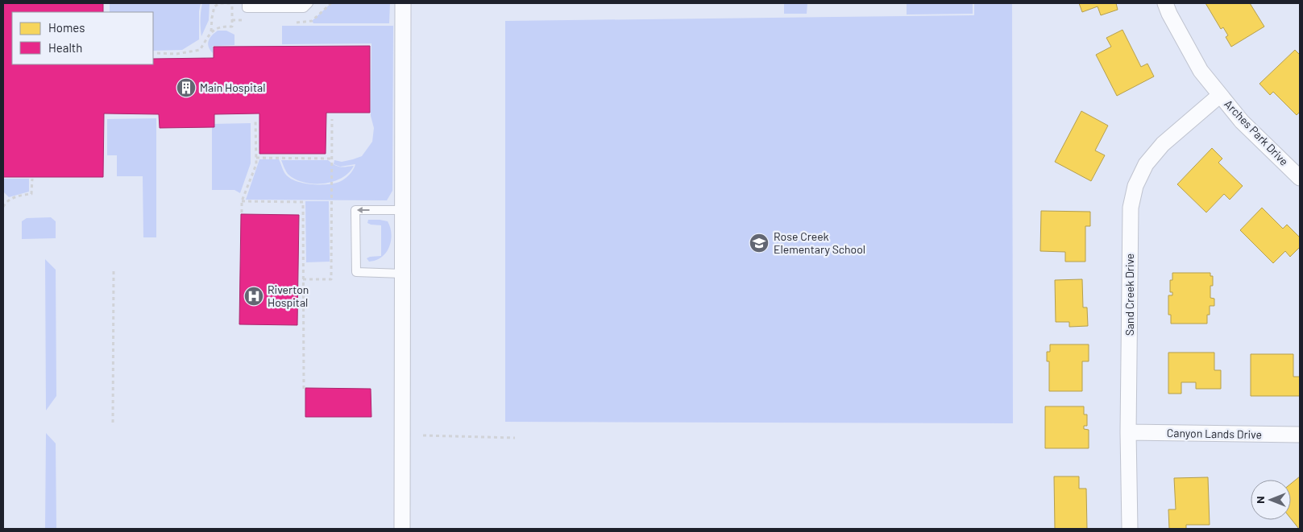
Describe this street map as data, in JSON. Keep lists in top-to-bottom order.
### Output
{
  "streets": {
    "street": ["Arches Park Drive", "Sand Creek Drive", "Canyon Lands Drive"]
  },
  "crossings": [
    ["Arches Park Drive", "Sand Creek Drive"],
    ["Sand Creek Drive", "Canyon Lands Drive"]
  ],
  "places": {
    "building": ["Main Hospital"],
    "school or university": ["Rose Creek Elementary School"],
    "hospital": ["Riverton Hospital"]
  },
  "legend": ["Homes", "Health"],
  "north": "left"
}
